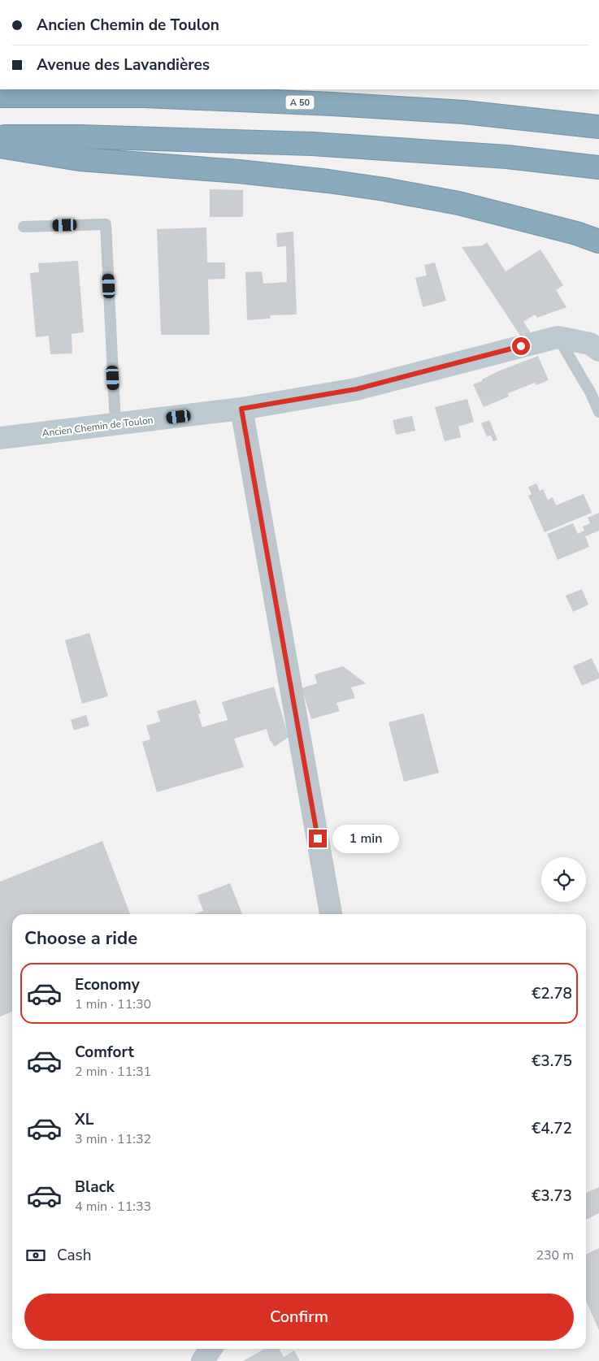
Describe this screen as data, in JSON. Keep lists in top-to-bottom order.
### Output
{
  "streets": {
    "highway": ["A 50"],
    "main road": ["Ancien Chemin de Toulon"]
  },
  "page": {
    "banner": ["Ancien Chemin de Toulon", "Avenue des Lavandières"],
    "bubble": "1 min",
    "heading": "Choose a ride",
    "list": [
      {
        "name": "Economy",
        "note": "1 min · 11:30",
        "value": "€2.78"
      },
      {
        "name": "Comfort",
        "note": "2 min · 11:31",
        "value": "€3.75"
      },
      {
        "name": "XL",
        "note": "3 min · 11:32",
        "value": "€4.72"
      },
      {
        "name": "Black",
        "note": "4 min · 11:33",
        "value": "€3.73"
      }
    ],
    "pay": ["Cash", "230 m"],
    "buttons": "Confirm"
  }
}
